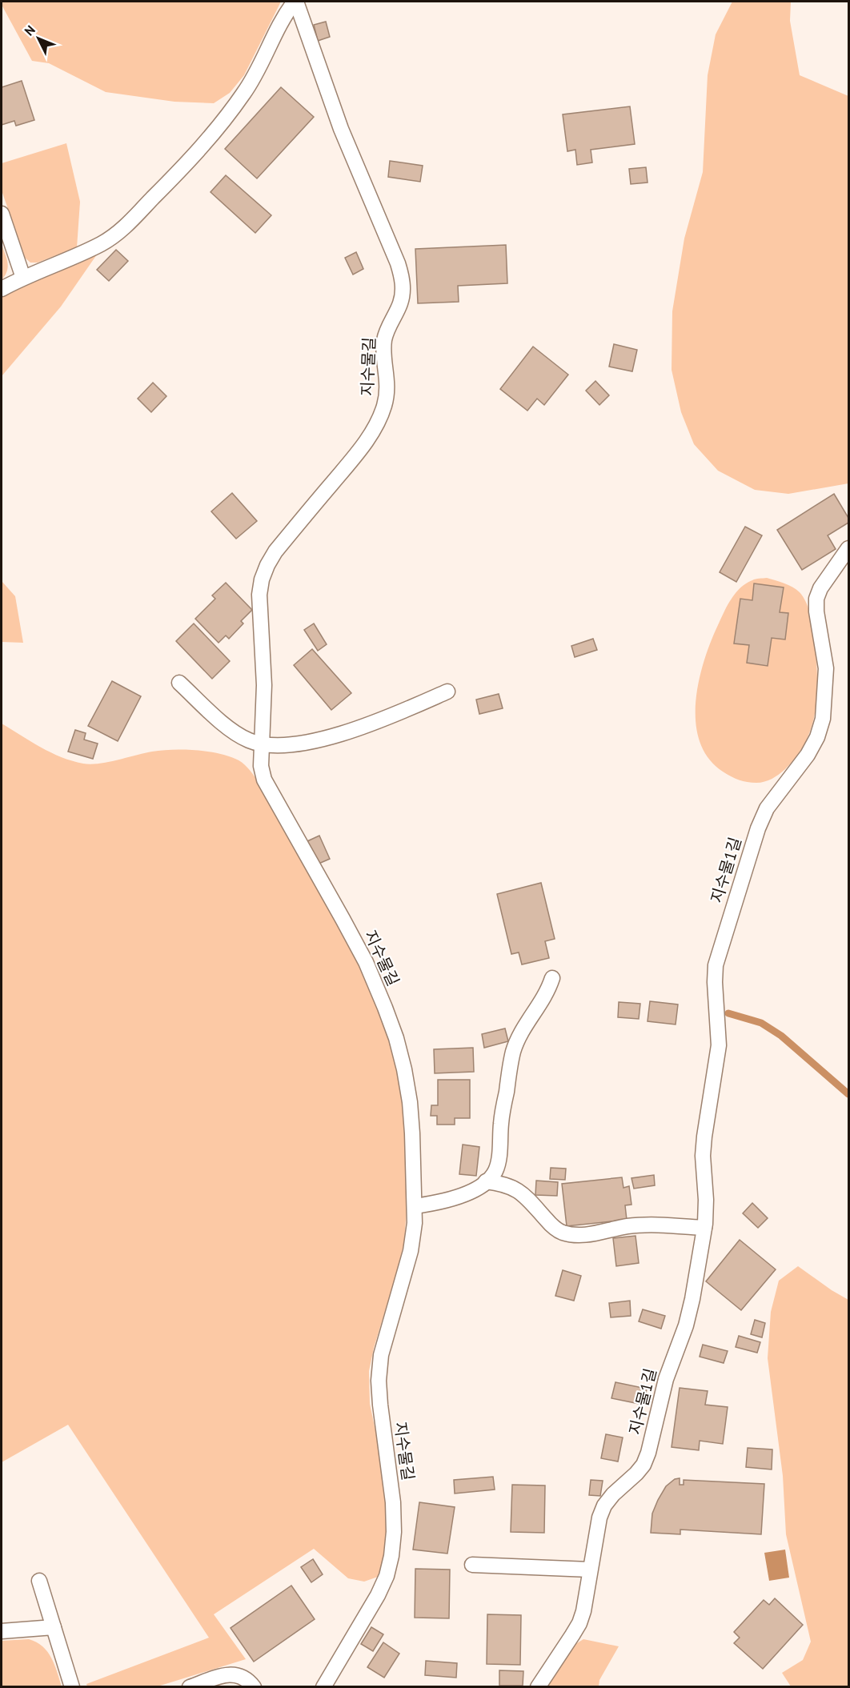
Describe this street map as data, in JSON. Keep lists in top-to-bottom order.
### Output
{
  "streets": {
    "lane": ["지수물길", "지수물1길"]
  },
  "north": "top left"
}
